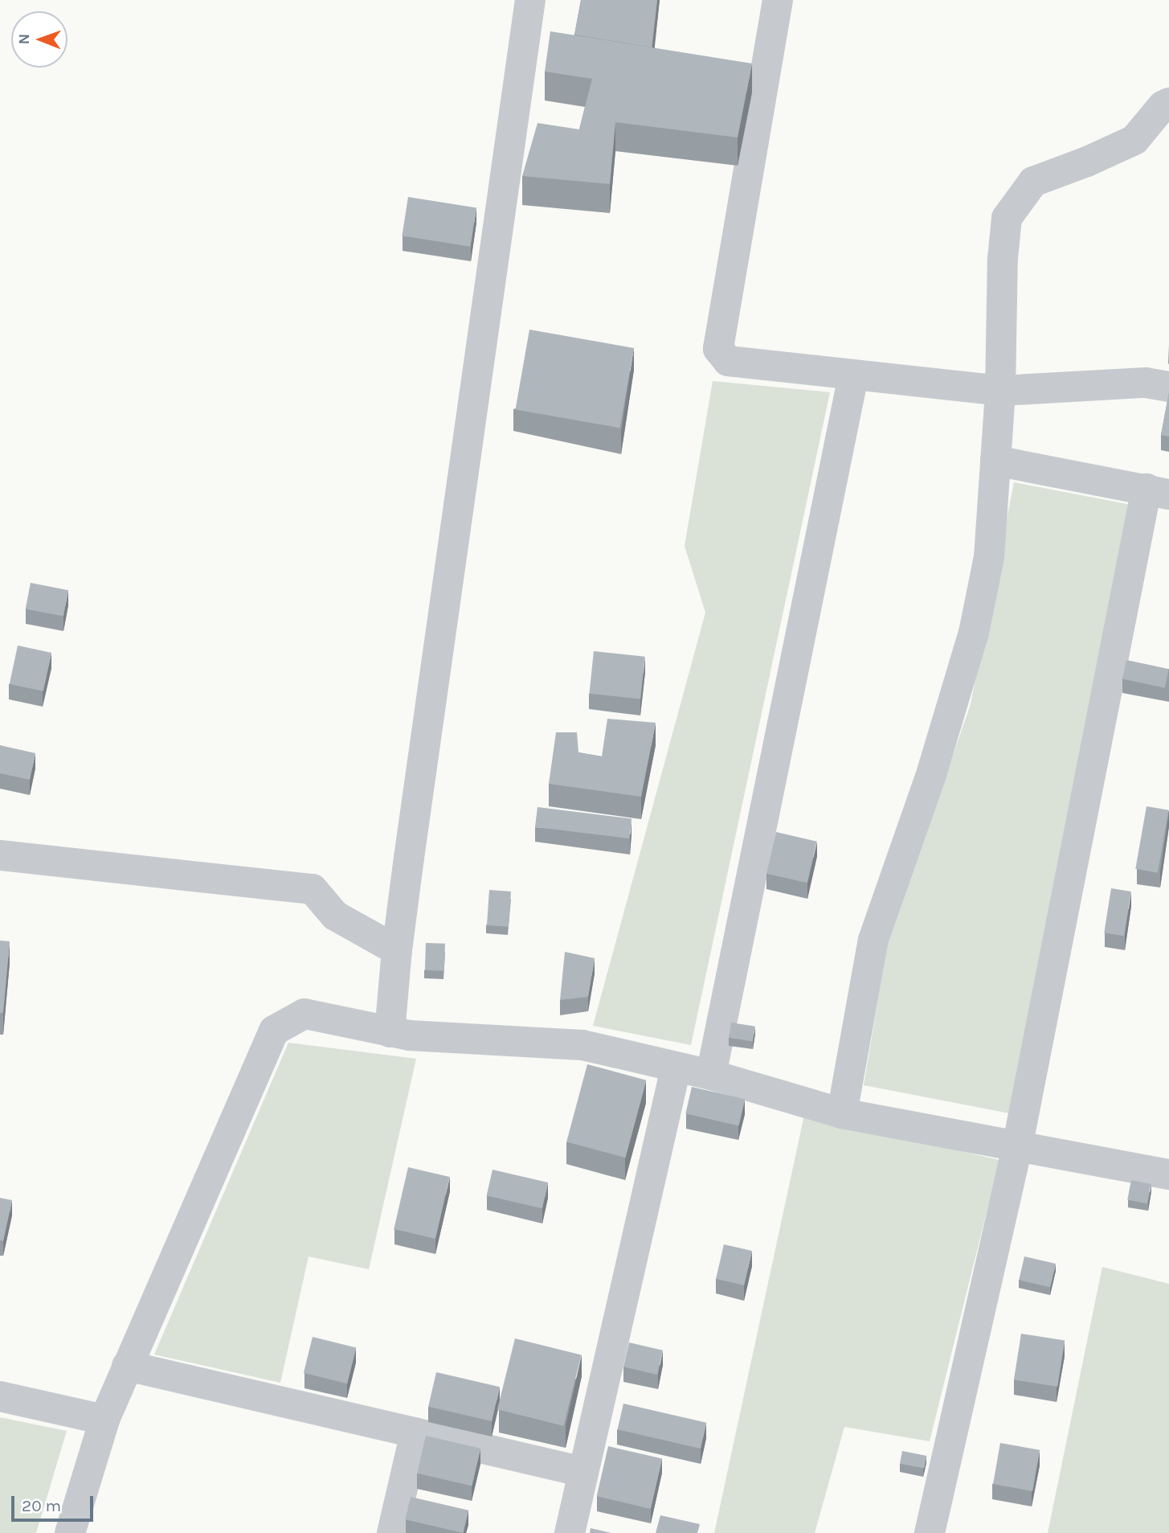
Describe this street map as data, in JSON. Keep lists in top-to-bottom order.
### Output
{
  "scale_bar": "20 m",
  "north": "left"
}
